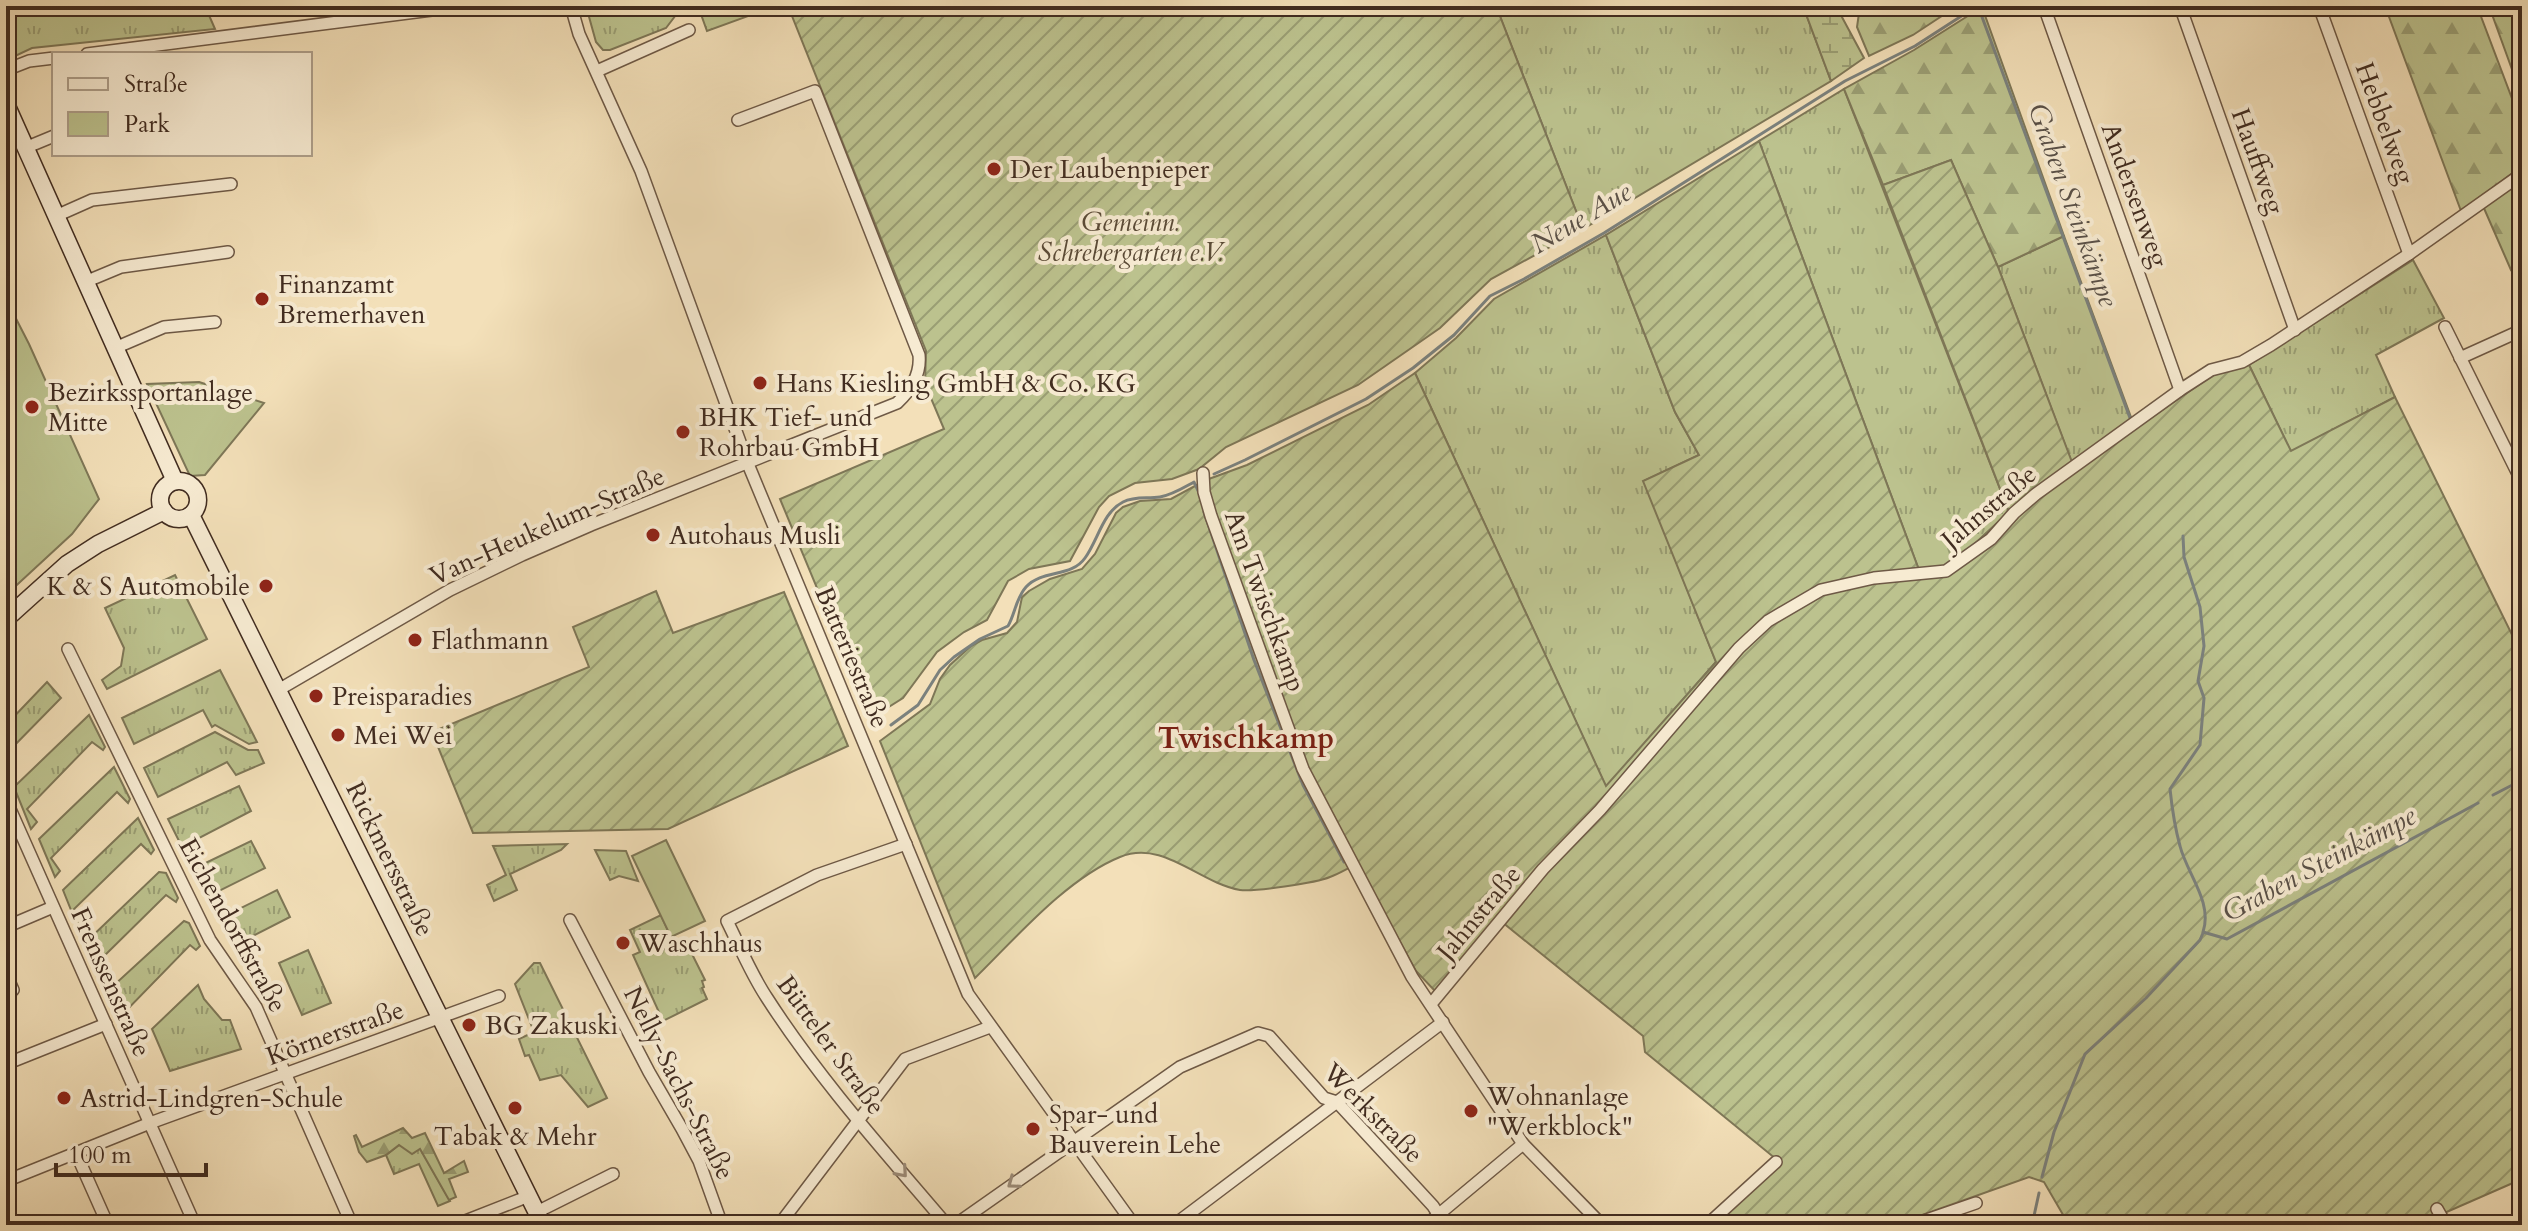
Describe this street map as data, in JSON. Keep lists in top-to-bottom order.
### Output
{
  "streets": {
    "main road": ["Rickmersstraße"],
    "street": [
      "Hebbelweg",
      "Hauffweg",
      "Andersenweg",
      "Jahnstraße",
      "Van-Heukelum-Straße",
      "Am Twischkamp",
      "Batteriestraße",
      "Eichendorffstraße",
      "Frenssenstraße",
      "Körnerstraße",
      "Bütteler Straße",
      "Nelly-Sachs-Straße",
      "Werkstraße"
    ]
  },
  "crossings": [
    ["Hebbelweg", "Jahnstraße"],
    ["Hauffweg", "Jahnstraße"],
    ["Andersenweg", "Jahnstraße"],
    ["Jahnstraße", "Am Twischkamp"],
    ["Van-Heukelum-Straße", "Batteriestraße"],
    ["Van-Heukelum-Straße", "Rickmersstraße"],
    ["Batteriestraße", "Bütteler Straße"],
    ["Batteriestraße", "Werkstraße"],
    ["Rickmersstraße", "Körnerstraße"],
    ["Eichendorffstraße", "Körnerstraße"],
    ["Frenssenstraße", "Körnerstraße"]
  ],
  "districts": ["Twischkamp"],
  "water": ["Graben Steinkämpe", "Neue Aue"],
  "parks": ["Gemeinn. Schrebergarten e.V."],
  "places": [
    "Der Laubenpieper",
    "Finanzamt Bremerhaven",
    "Hans Kiesling GmbH & Co. KG",
    "Bezirkssportanlage Mitte",
    "BHK Tief- und Rohrbau GmbH",
    "Autohaus Musli",
    "K & S Automobile",
    "Flathmann",
    "Preisparadies",
    "Mei Wei",
    "Waschhaus",
    "BG Zakuski",
    "Astrid-Lindgren-Schule",
    "Tabak & Mehr",
    "Wohnanlage \"Werkblock\"",
    "Spar- und Bauverein Lehe"
  ],
  "legend": ["Straße", "Park"],
  "scale_bar": "100 m"
}
